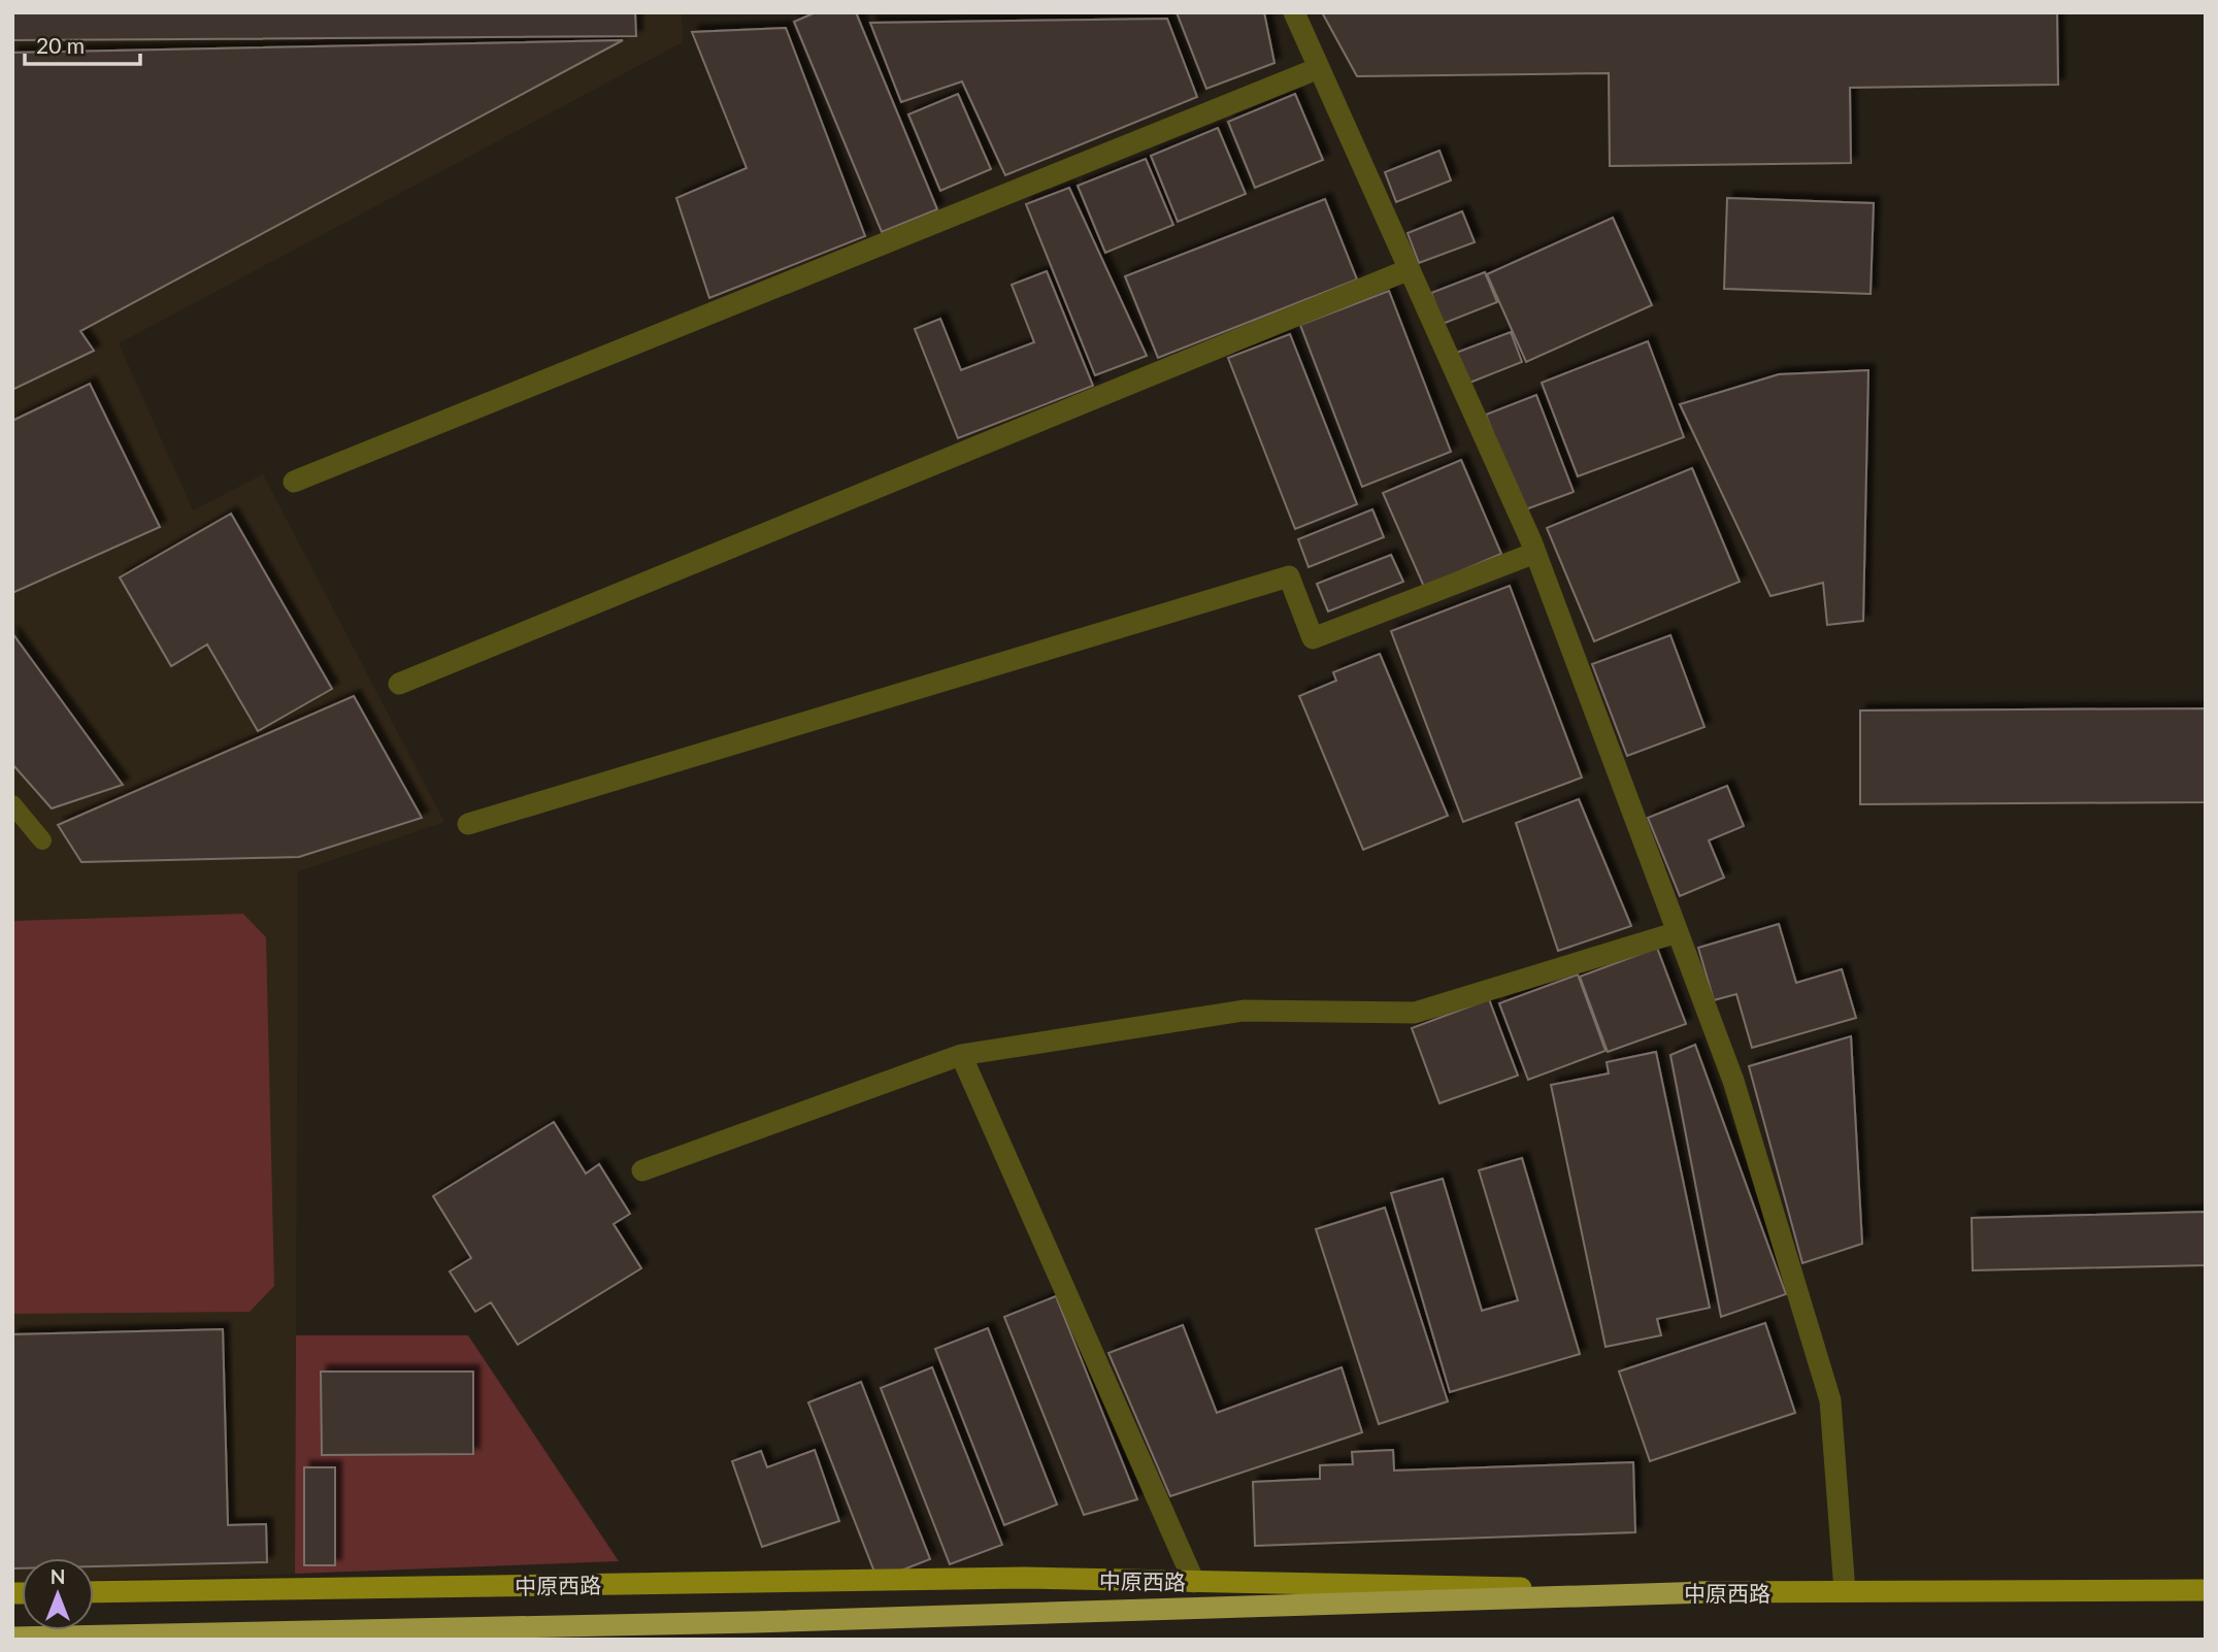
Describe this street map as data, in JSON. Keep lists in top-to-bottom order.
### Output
{
  "streets": {
    "main road": ["中原西路"]
  },
  "scale_bar": "20 m",
  "north": "top"
}
